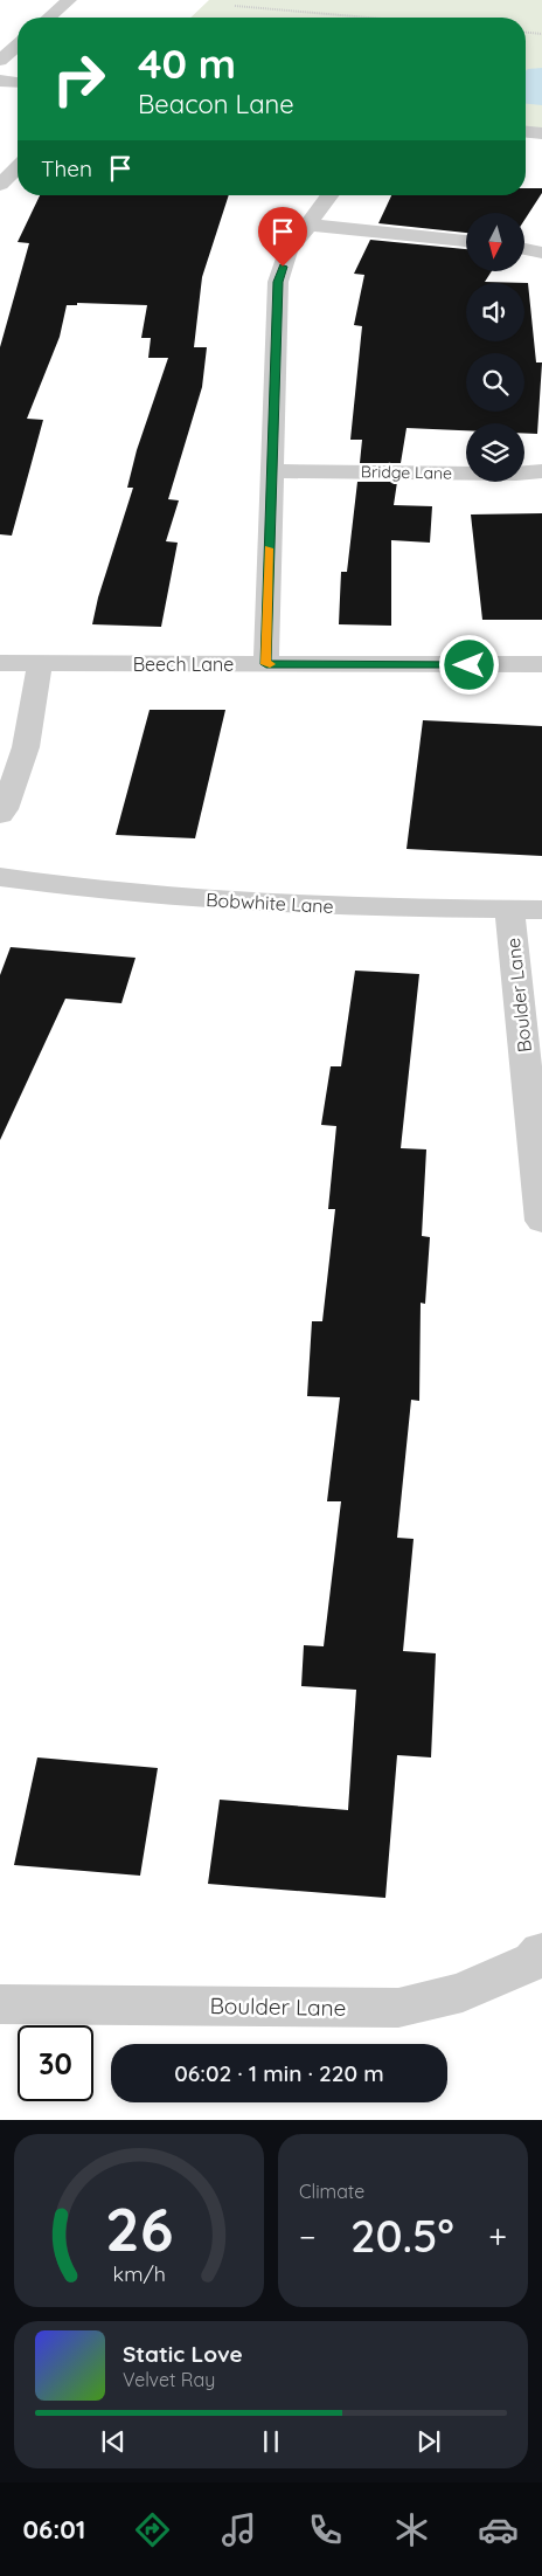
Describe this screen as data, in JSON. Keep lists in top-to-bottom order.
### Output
{
  "streets": {
    "street": [
      "Bridge Lane",
      "Beech Lane",
      "Bobwhite Lane",
      "Boulder Lane"
    ]
  },
  "crossings": [
    ["Bobwhite Lane", "Boulder Lane"]
  ],
  "north": "bottom",
  "page": {
    "turn": ["40 m", "Beacon Lane"],
    "then": "Then",
    "limit": "30",
    "trip": "06:02 · 1 min · 220 m",
    "tile": "Climate",
    "heat": ["−", "20.5°", "+"],
    "song": ["Static Love", "Velvet Ray"],
    "tabs": "06:01",
    "gauge": ["26", "km/h"]
  }
}
